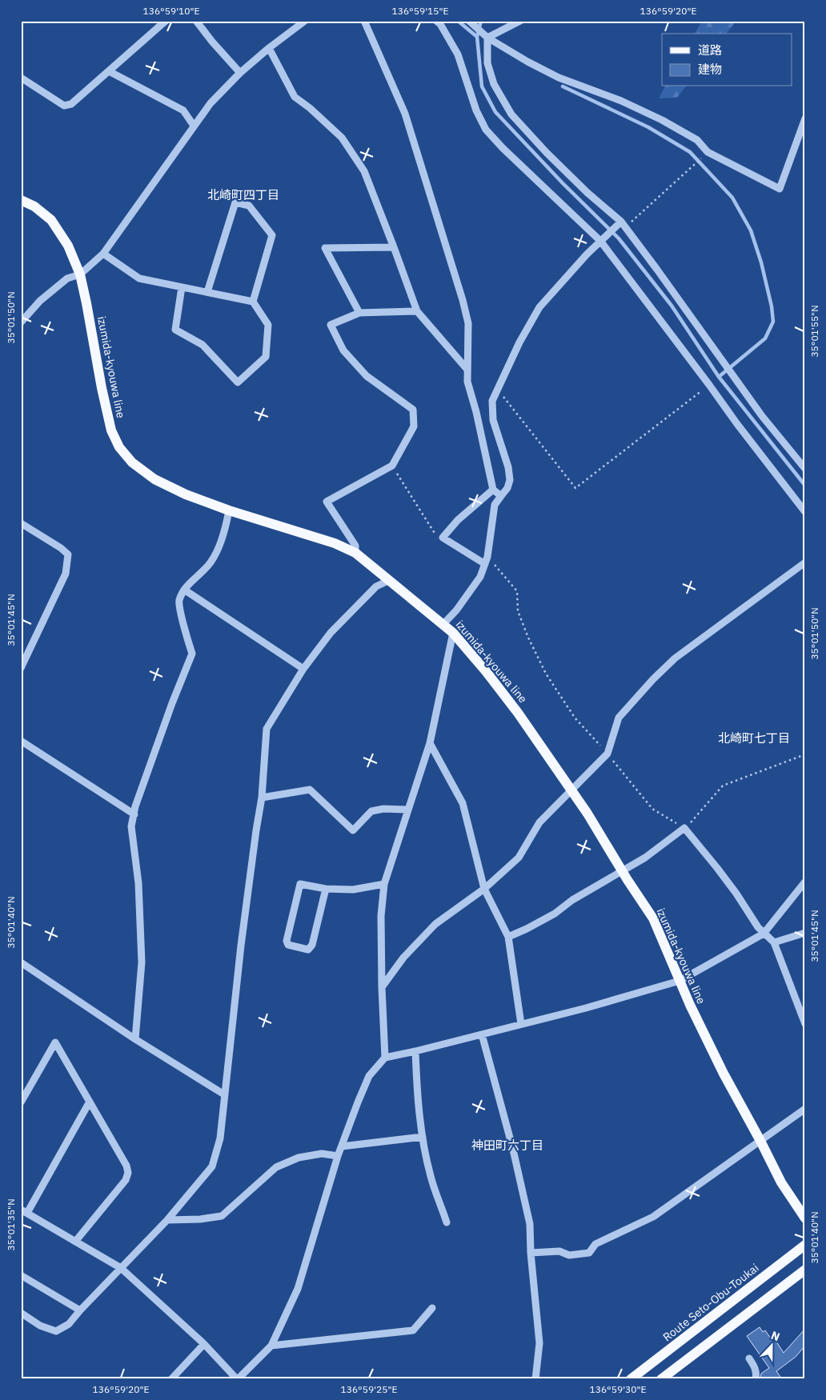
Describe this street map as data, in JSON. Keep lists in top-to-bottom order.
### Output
{
  "streets": {
    "main road": ["izumida-kyouwa line", "Route Seto-Obu-Toukai"]
  },
  "districts": ["北崎町四丁目", "北崎町七丁目", "神田町六丁目"],
  "legend": ["道路", "建物"],
  "north": "top",
  "coordinates": [
    "136°59'10\"E",
    "136°59'15\"E",
    "136°59'20\"E",
    "35°01'50\"N",
    "35°01'55\"N",
    "35°01'45\"N",
    "35°01'40\"N",
    "35°01'35\"N",
    "136°59'25\"E",
    "136°59'30\"E"
  ]
}
